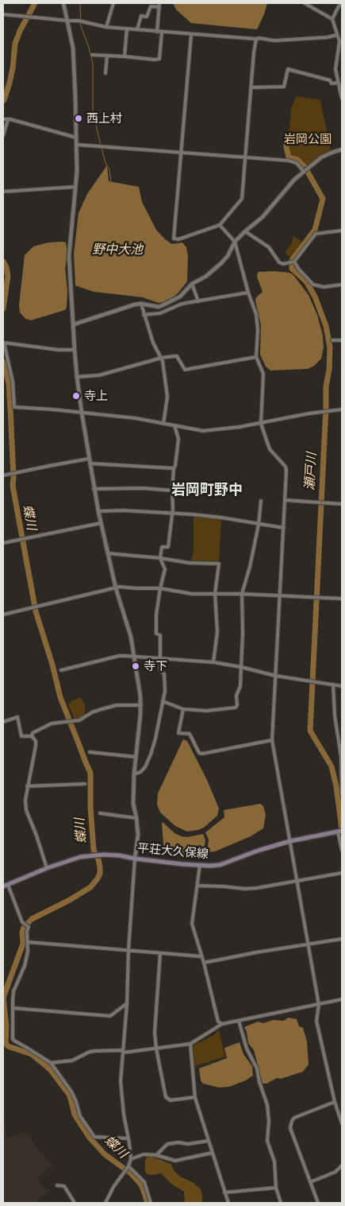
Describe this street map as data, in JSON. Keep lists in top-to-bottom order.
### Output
{
  "streets": {
    "main road": ["平荘大久保線"]
  },
  "districts": ["岩岡町野中"],
  "water": ["野中大池", "瀬戸川", "蝶川"],
  "parks": ["岩岡公園"],
  "places": ["西上村", "寺上", "寺下"]
}
